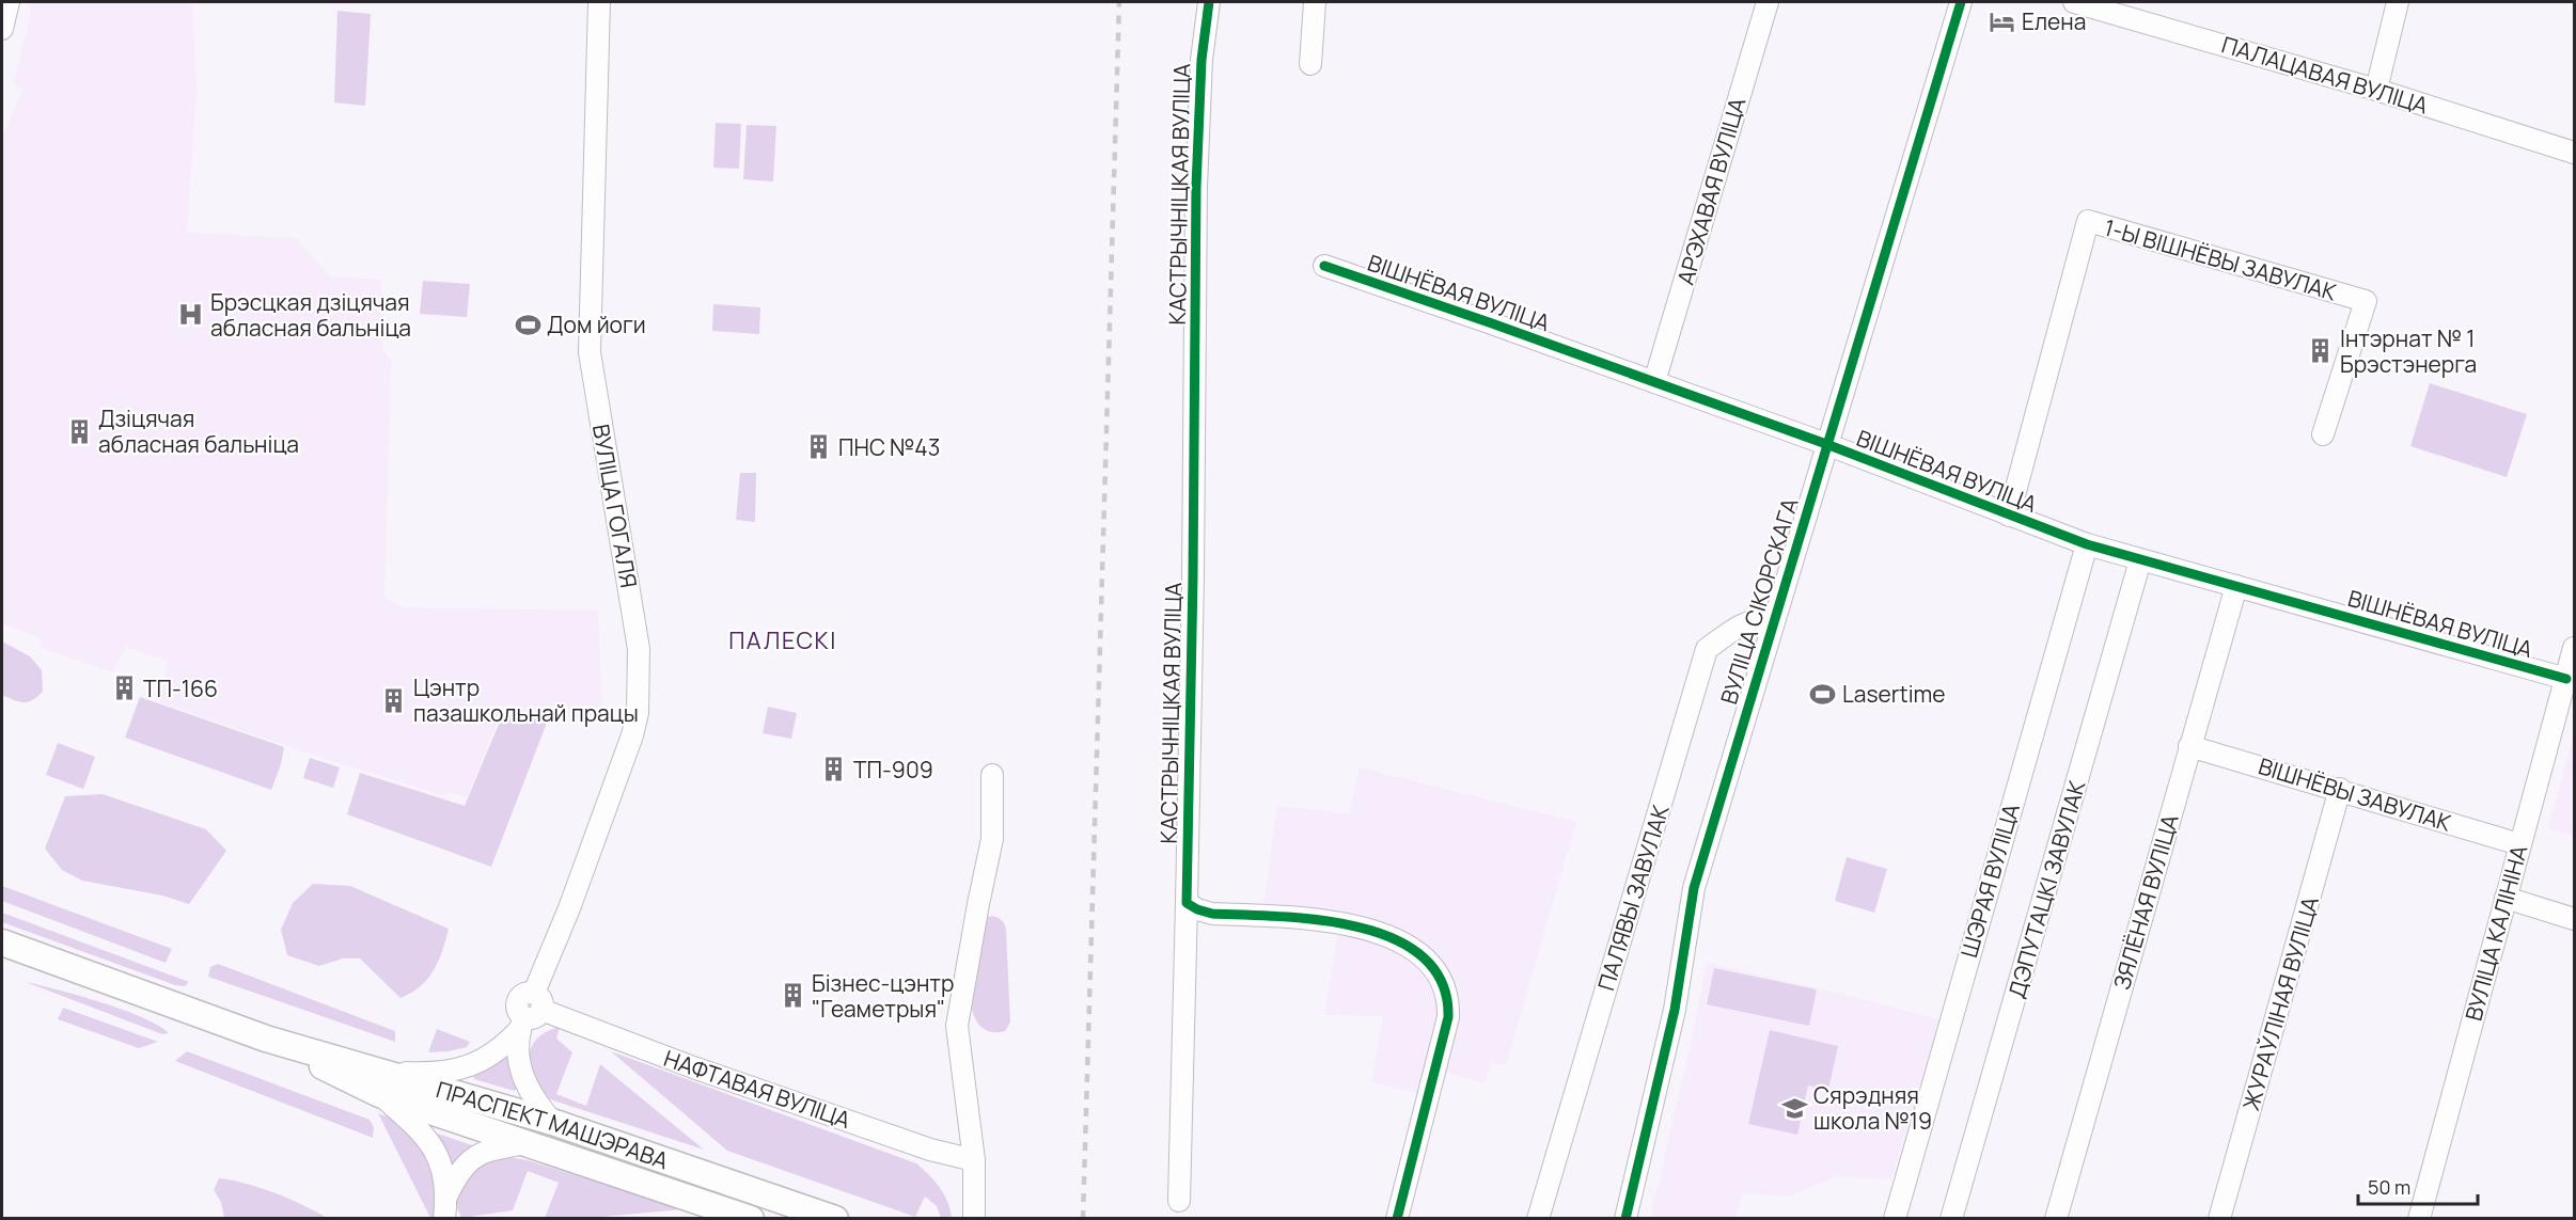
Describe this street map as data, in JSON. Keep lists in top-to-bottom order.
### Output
{
  "streets": {
    "main road": ["ПРАСПЕКТ МАШЭРАВА"],
    "street": [
      "ПАЛАЦАВАЯ ВУЛІЦА",
      "АРЭХАВАЯ ВУЛІЦА",
      "КАСТРЫЧНІЦКАЯ ВУЛІЦА",
      "1-Ы ВІШНЁВЫ ЗАВУЛАК",
      "ВІШНЁВАЯ ВУЛІЦА",
      "ВУЛІЦА ГОГАЛЯ",
      "ВУЛІЦА СІКОРСКАГА",
      "ВІШНЁВЫ ЗАВУЛАК",
      "ШЭРАЯ ВУЛІЦА",
      "ДЭПУТАЦКІ ЗАВУЛАК",
      "ПАЛЯВЫ ЗАВУЛАК",
      "ЗЯЛЁНАЯ ВУЛІЦА",
      "ВУЛІЦА КАЛІНІНА",
      "ЖУРАЎЛІНАЯ ВУЛІЦА",
      "НАФТАВАЯ ВУЛІЦА"
    ]
  },
  "crossings": [
    ["АРЭХАВАЯ ВУЛІЦА", "ВІШНЁВАЯ ВУЛІЦА"],
    ["1-Ы ВІШНЁВЫ ЗАВУЛАК", "ВІШНЁВАЯ ВУЛІЦА"],
    ["ВІШНЁВАЯ ВУЛІЦА", "ВУЛІЦА СІКОРСКАГА"],
    ["ВІШНЁВАЯ ВУЛІЦА", "ШЭРАЯ ВУЛІЦА"],
    ["ВІШНЁВАЯ ВУЛІЦА", "ДЭПУТАЦКІ ЗАВУЛАК"],
    ["ВІШНЁВАЯ ВУЛІЦА", "ЗЯЛЁНАЯ ВУЛІЦА"],
    ["ВІШНЁВАЯ ВУЛІЦА", "ВУЛІЦА КАЛІНІНА"],
    ["ВУЛІЦА ГОГАЛЯ", "НАФТАВАЯ ВУЛІЦА"],
    ["ВУЛІЦА СІКОРСКАГА", "ПАЛЯВЫ ЗАВУЛАК"],
    ["ВІШНЁВЫ ЗАВУЛАК", "ЗЯЛЁНАЯ ВУЛІЦА"],
    ["ВІШНЁВЫ ЗАВУЛАК", "ВУЛІЦА КАЛІНІНА"],
    ["ВІШНЁВЫ ЗАВУЛАК", "ЖУРАЎЛІНАЯ ВУЛІЦА"]
  ],
  "districts": ["ПАЛЕСКІ"],
  "places": {
    "hotel": ["Елена"],
    "hospital": ["Брэсцкая дзіцячая абласная бальніца"],
    "sports": ["Дом йоги", "Lasertime"],
    "building": [
      "Інтэрнат № 1 Брэстэнерга",
      "Дзіцячая абласная бальніца",
      "ПНС №43",
      "ТП-166",
      "Цэнтр пазашкольнай працы",
      "ТП-909",
      "Бізнес-цэнтр \"Геаметрыя\""
    ],
    "school or university": ["Сярэдняя школа №19"]
  },
  "scale_bar": "50 m"
}
